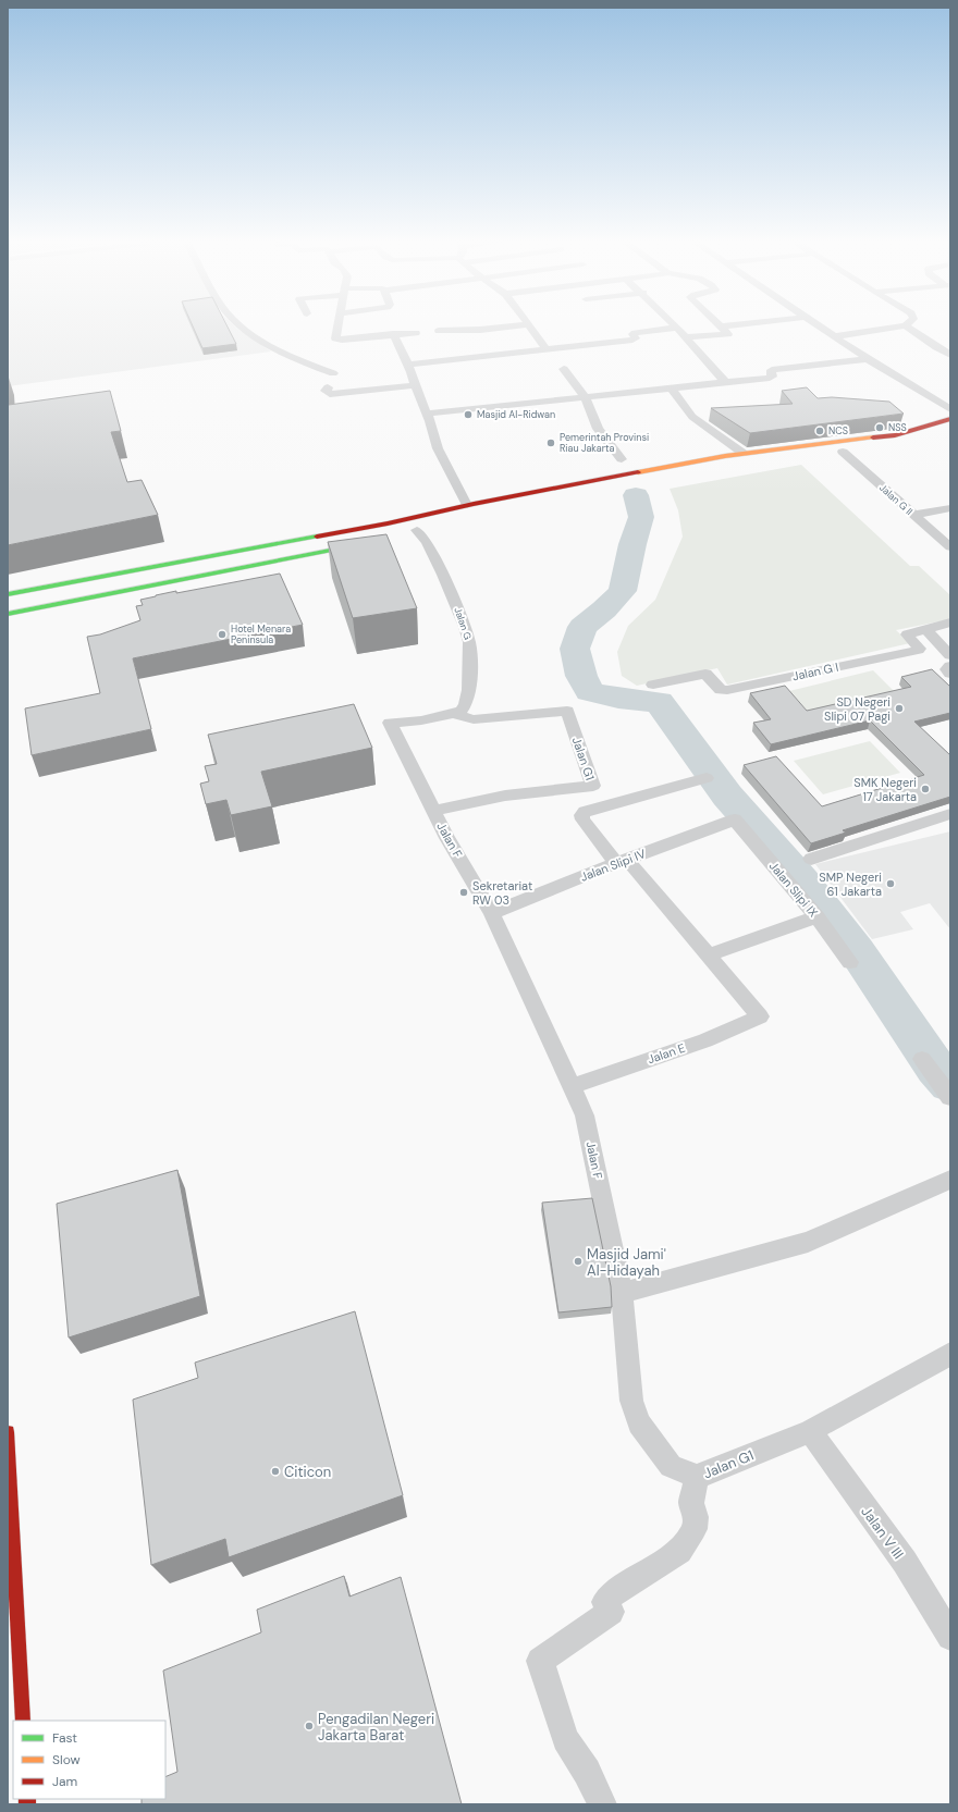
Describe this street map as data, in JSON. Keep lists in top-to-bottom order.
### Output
{
  "streets": {
    "street": [
      "Jalan G II",
      "Jalan G",
      "Jalan G I",
      "Jalan G1",
      "Jalan F",
      "Jalan Slipi IV",
      "Jalan Slipi IX",
      "Jalan E",
      "Jalan V III"
    ]
  },
  "crossings": [
    ["Jalan G", "Jalan G1"],
    ["Jalan G", "Jalan F"],
    ["Jalan G1", "Jalan F"],
    ["Jalan G1", "Jalan V III"],
    ["Jalan F", "Jalan Slipi IV"],
    ["Jalan F", "Jalan E"],
    ["Jalan Slipi IV", "Jalan Slipi IX"]
  ],
  "places": [
    "Masjid Al-Ridwan",
    "NSS",
    "NCS",
    "Pemerintah Provinsi Riau Jakarta",
    "Hotel Menara Peninsula",
    "SD Negeri Slipi 07 Pagi",
    "SMK Negeri 17 Jakarta",
    "SMP Negeri 61 Jakarta",
    "Sekretariat RW 03",
    "Masjid Jami' Al-Hidayah",
    "Citicon",
    "Pengadilan Negeri Jakarta Barat"
  ],
  "legend": ["Fast", "Slow", "Jam"]
}
